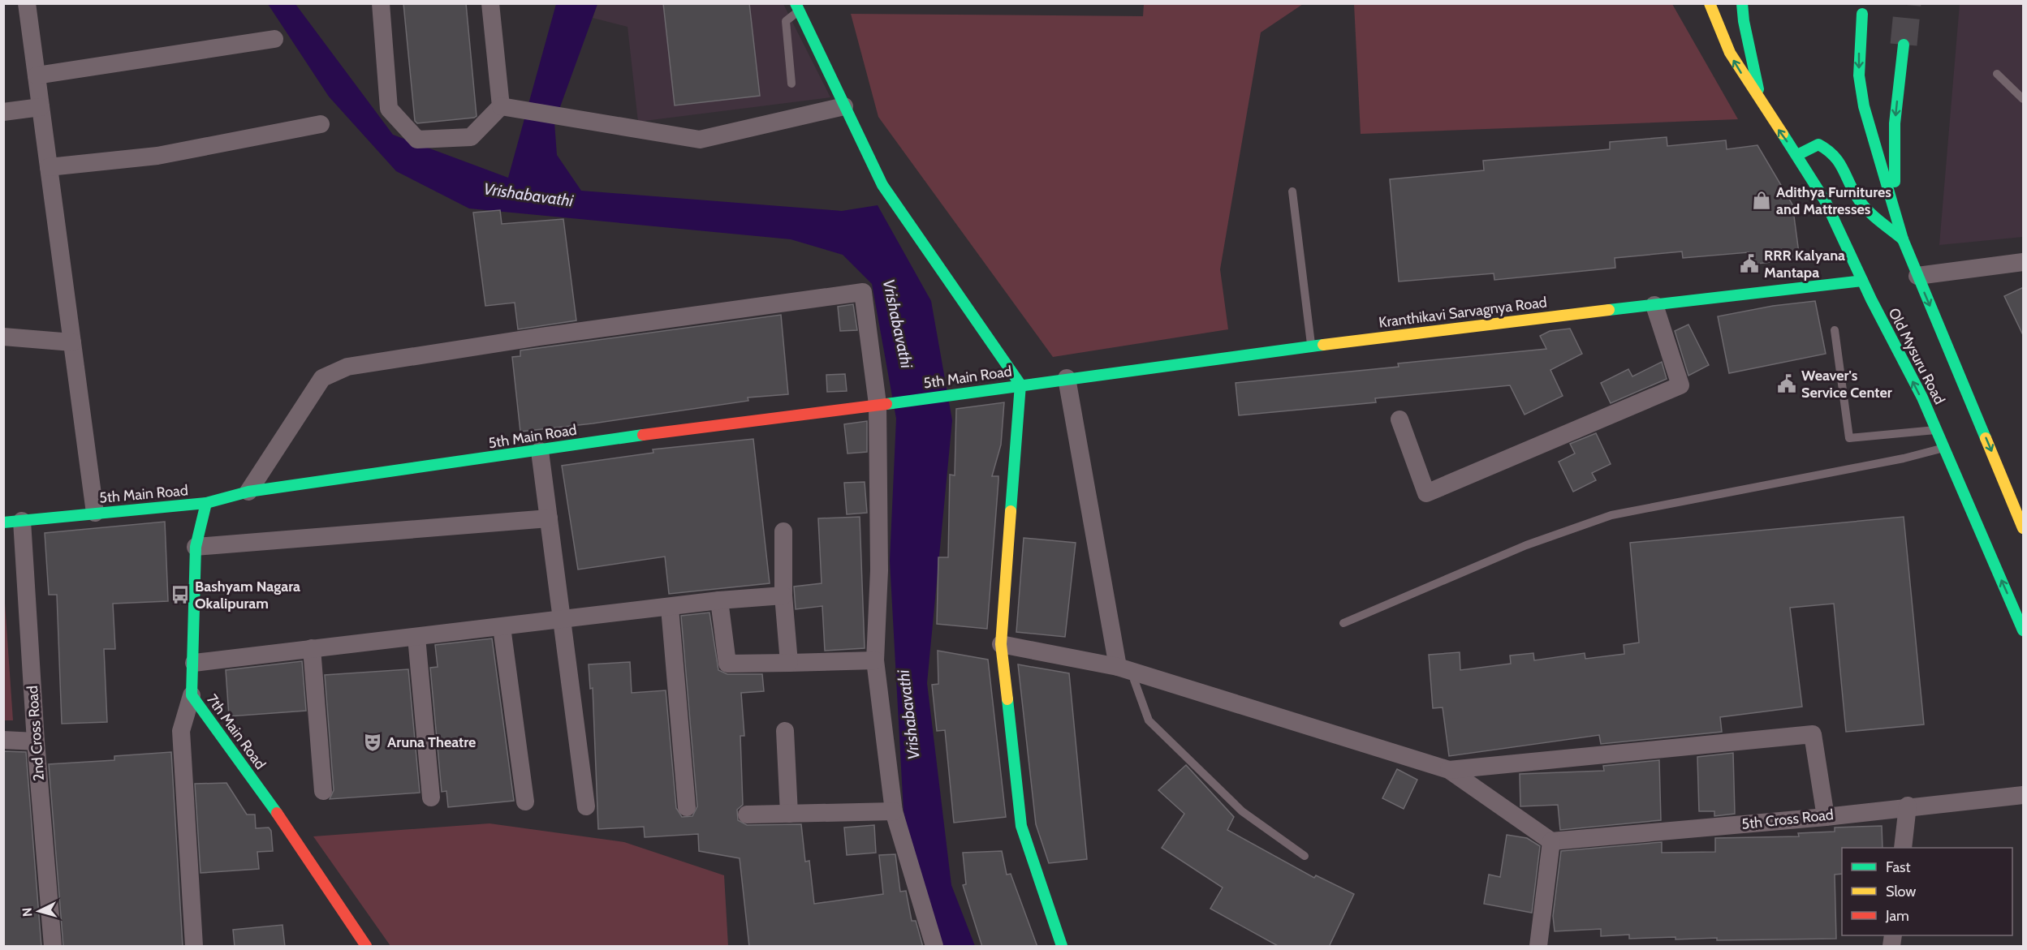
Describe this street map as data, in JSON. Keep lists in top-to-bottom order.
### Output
{
  "streets": {
    "street": [
      "Kranthikavi Sarvagnya Road",
      "Old Mysuru Road",
      "5th Main Road",
      "7th Main Road",
      "2nd Cross Road",
      "5th Cross Road"
    ]
  },
  "crossings": [
    ["Kranthikavi Sarvagnya Road", "Old Mysuru Road"],
    ["Kranthikavi Sarvagnya Road", "5th Main Road"],
    ["5th Main Road", "7th Main Road"],
    ["5th Main Road", "2nd Cross Road"]
  ],
  "water": ["Vrishabavathi"],
  "places": {
    "shop": ["Adithya Furnitures and Mattresses"],
    "public building": ["RRR Kalyana Mantapa", "Weaver's Service Center"],
    "bus stop": ["Bashyam Nagara Okalipuram"],
    "theatre": ["Aruna Theatre"]
  },
  "legend": ["Fast", "Slow", "Jam"],
  "north": "left"
}
